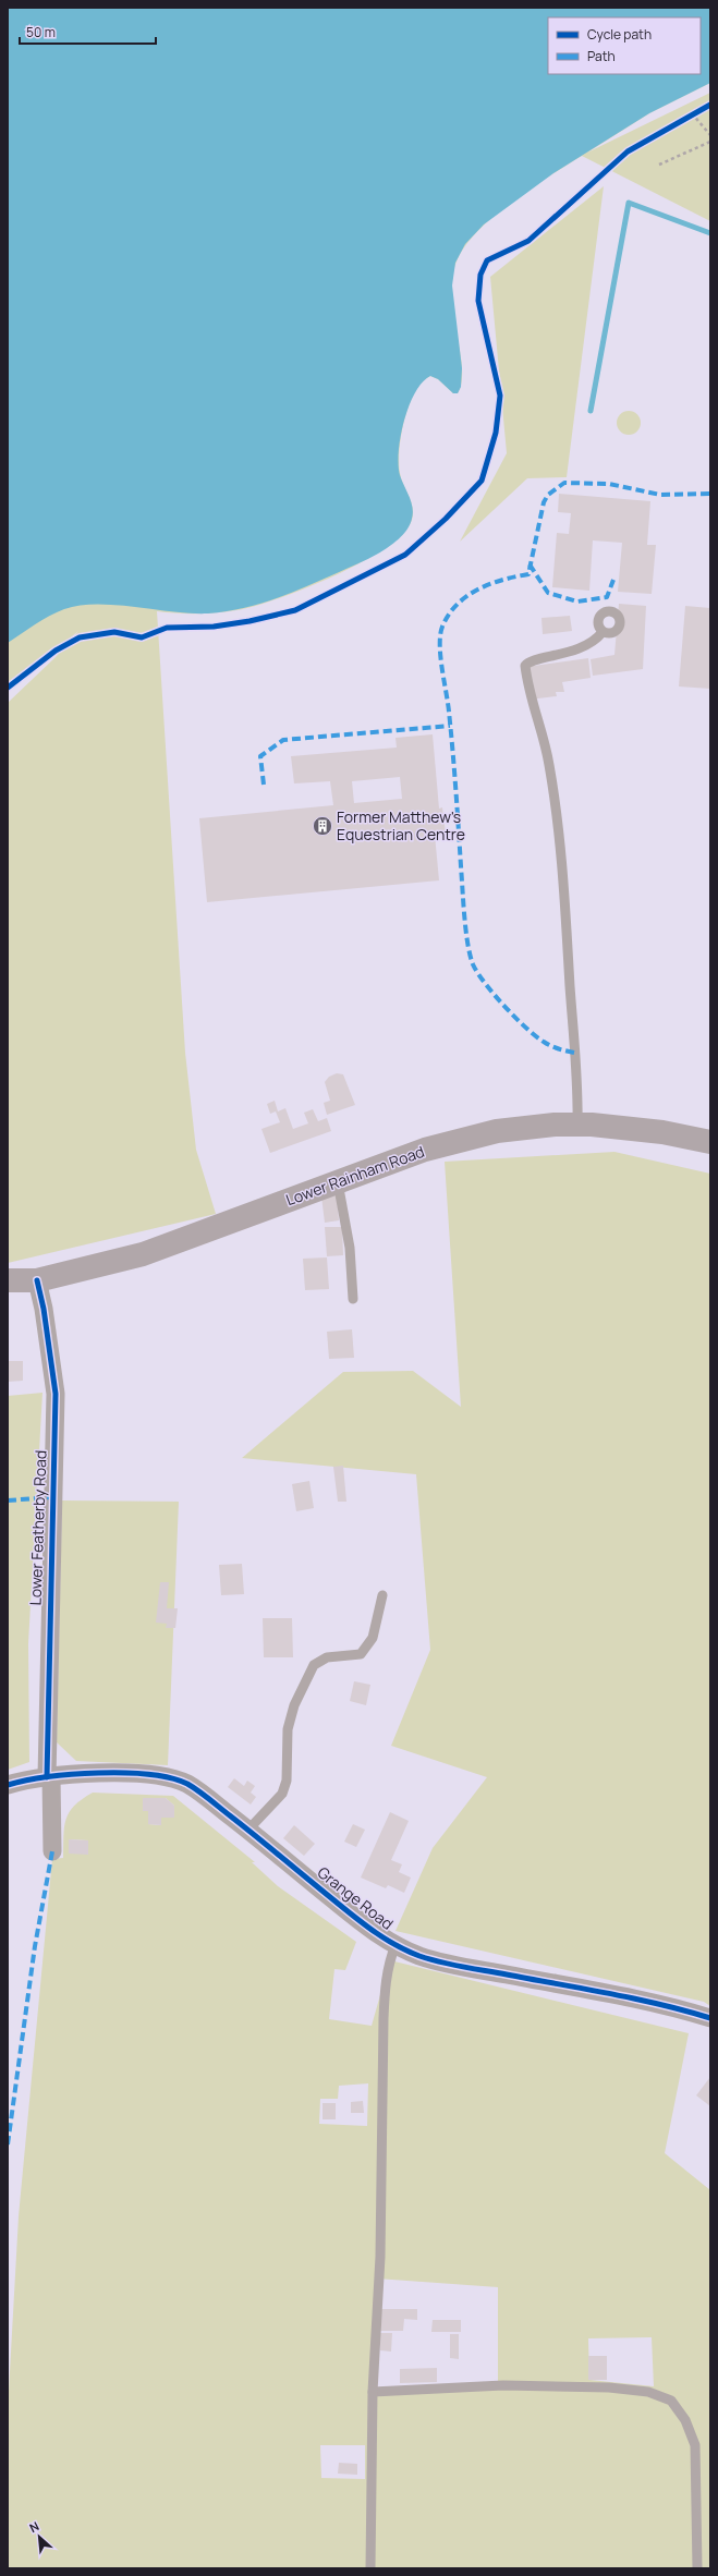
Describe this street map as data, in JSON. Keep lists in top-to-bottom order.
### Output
{
  "streets": {
    "main road": ["Lower Rainham Road"],
    "street": ["Lower Featherby Road", "Grange Road"]
  },
  "crossings": [
    ["Lower Rainham Road", "Lower Featherby Road"],
    ["Lower Featherby Road", "Grange Road"]
  ],
  "places": {
    "building": ["Former Matthew's Equestrian Centre"]
  },
  "legend": ["Cycle path", "Path"],
  "scale_bar": "50 m",
  "north": "top left"
}
